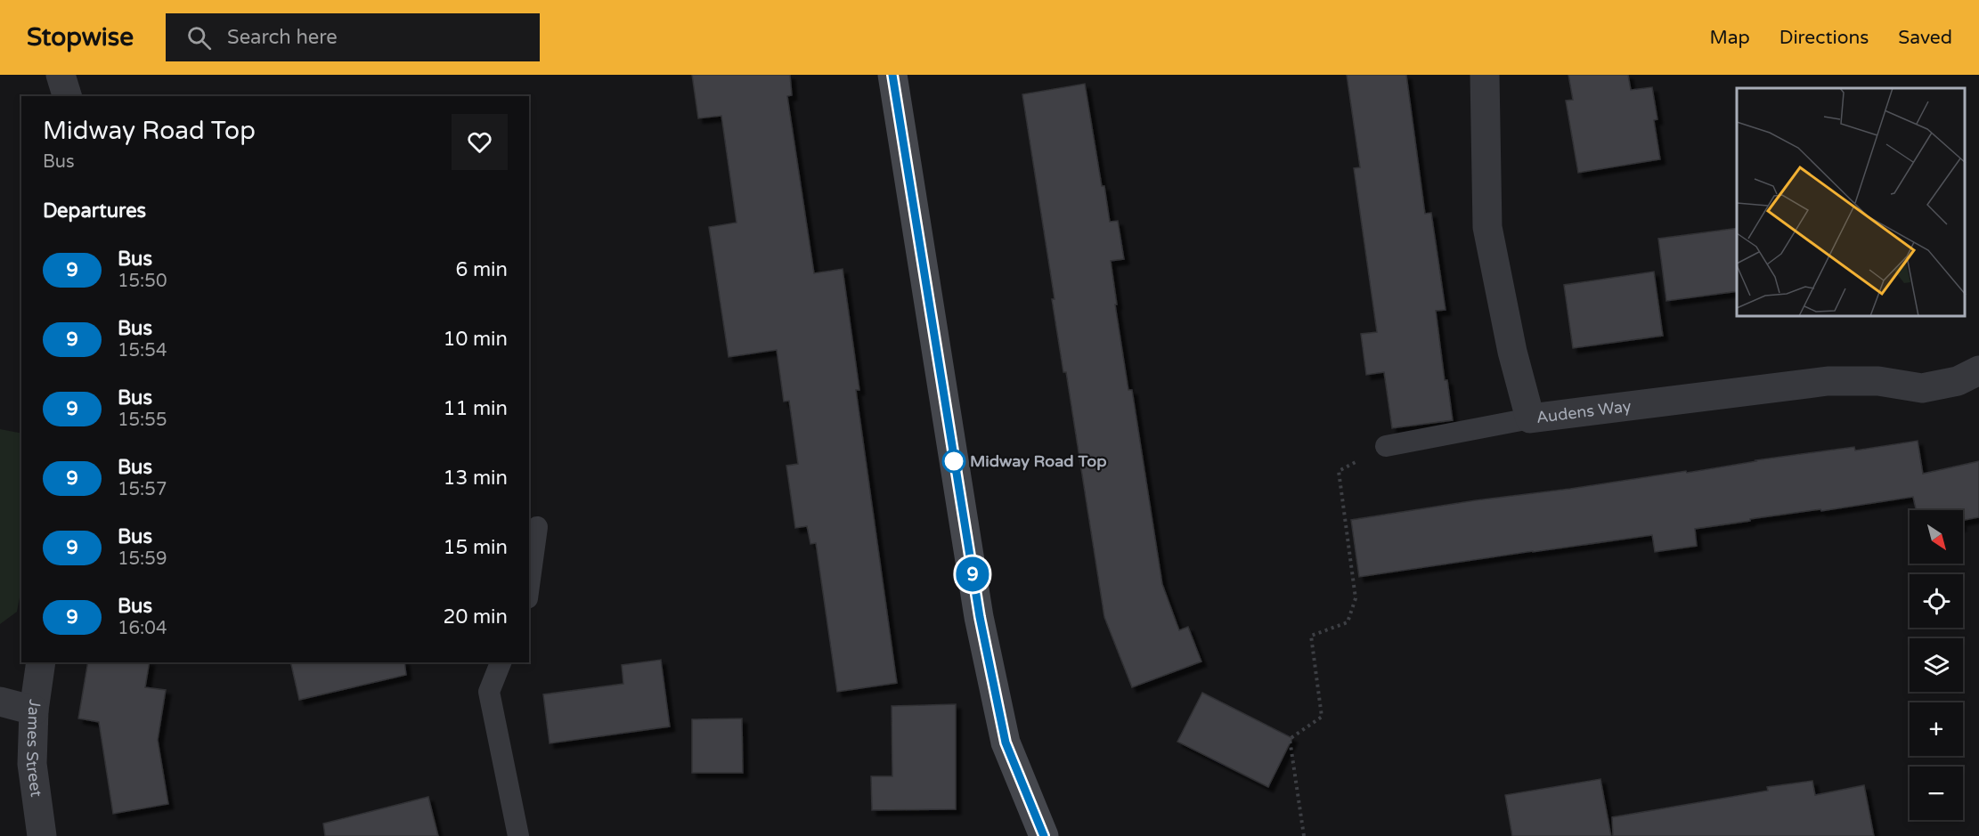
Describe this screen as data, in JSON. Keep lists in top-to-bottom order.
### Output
{
  "streets": {
    "street": ["Audens Way", "James Street"]
  },
  "places": ["Midway Road Top"],
  "lines": ["bus line 9"],
  "north": "bottom right",
  "page": {
    "header": "Stopwise",
    "search": "Search here",
    "nav": ["Map", "Directions", "Saved"],
    "on_map": "9",
    "heading": [
      ["Midway Road Top", "Bus"],
      "Departures"
    ],
    "list": [
      {
        "mark": "9",
        "name": "Bus",
        "note": "15:50",
        "value": "6 min"
      },
      {
        "mark": "9",
        "name": "Bus",
        "note": "15:54",
        "value": "10 min"
      },
      {
        "mark": "9",
        "name": "Bus",
        "note": "15:55",
        "value": "11 min"
      },
      {
        "mark": "9",
        "name": "Bus",
        "note": "15:57",
        "value": "13 min"
      },
      {
        "mark": "9",
        "name": "Bus",
        "note": "15:59",
        "value": "15 min"
      },
      {
        "mark": "9",
        "name": "Bus",
        "note": "16:04",
        "value": "20 min"
      }
    ],
    "map_buttons": ["+", "−"]
  }
}
